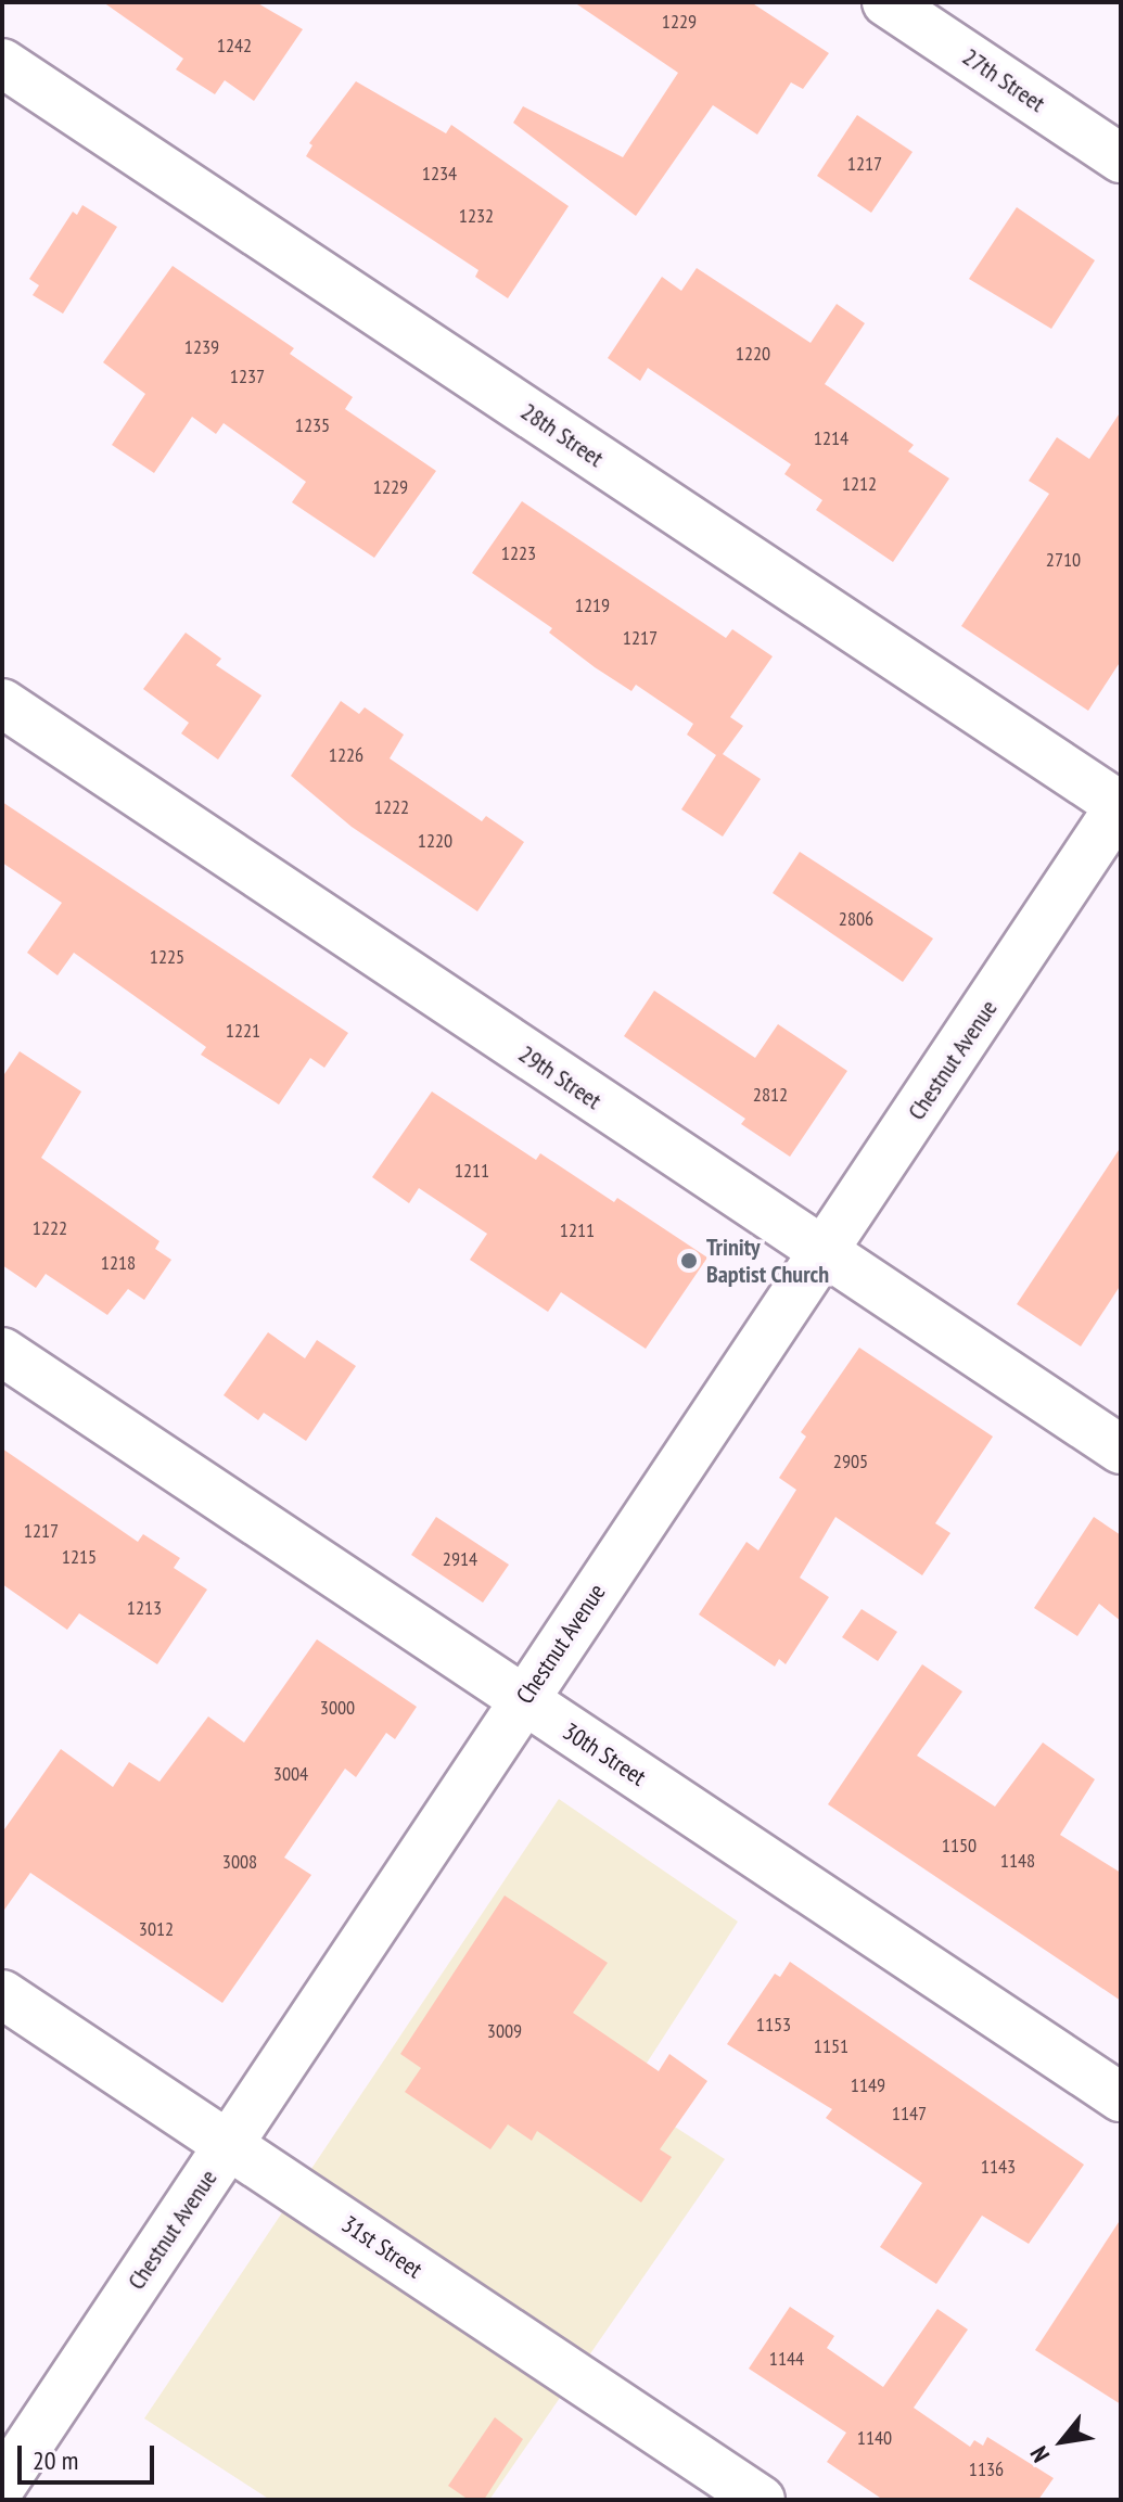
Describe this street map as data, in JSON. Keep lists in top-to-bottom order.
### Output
{
  "streets": {
    "main road": [
      "27th Street",
      "28th Street",
      "Chestnut Avenue",
      "29th Street",
      "30th Street",
      "31st Street"
    ]
  },
  "crossings": [
    ["28th Street", "Chestnut Avenue"],
    ["Chestnut Avenue", "29th Street"],
    ["Chestnut Avenue", "30th Street"],
    ["Chestnut Avenue", "31st Street"]
  ],
  "places": ["Trinity Baptist Church"],
  "house_numbers": [
    "1229",
    "1242",
    "1217",
    "1234",
    "1232",
    "1239",
    "1220",
    "1237",
    "1235",
    "1214",
    "1212",
    "1229",
    "1223",
    "2710",
    "1219",
    "1217",
    "1226",
    "1222",
    "1220",
    "2806",
    "1225",
    "1221",
    "2812",
    "1211",
    "1222",
    "1211",
    "1218",
    "2905",
    "1217",
    "1215",
    "2914",
    "1213",
    "3000",
    "3004",
    "1150",
    "1148",
    "3008",
    "3012",
    "1153",
    "3009",
    "1151",
    "1149",
    "1147",
    "1143",
    "1144",
    "1140",
    "1136"
  ],
  "scale_bar": "20 m",
  "north": "bottom left"
}
